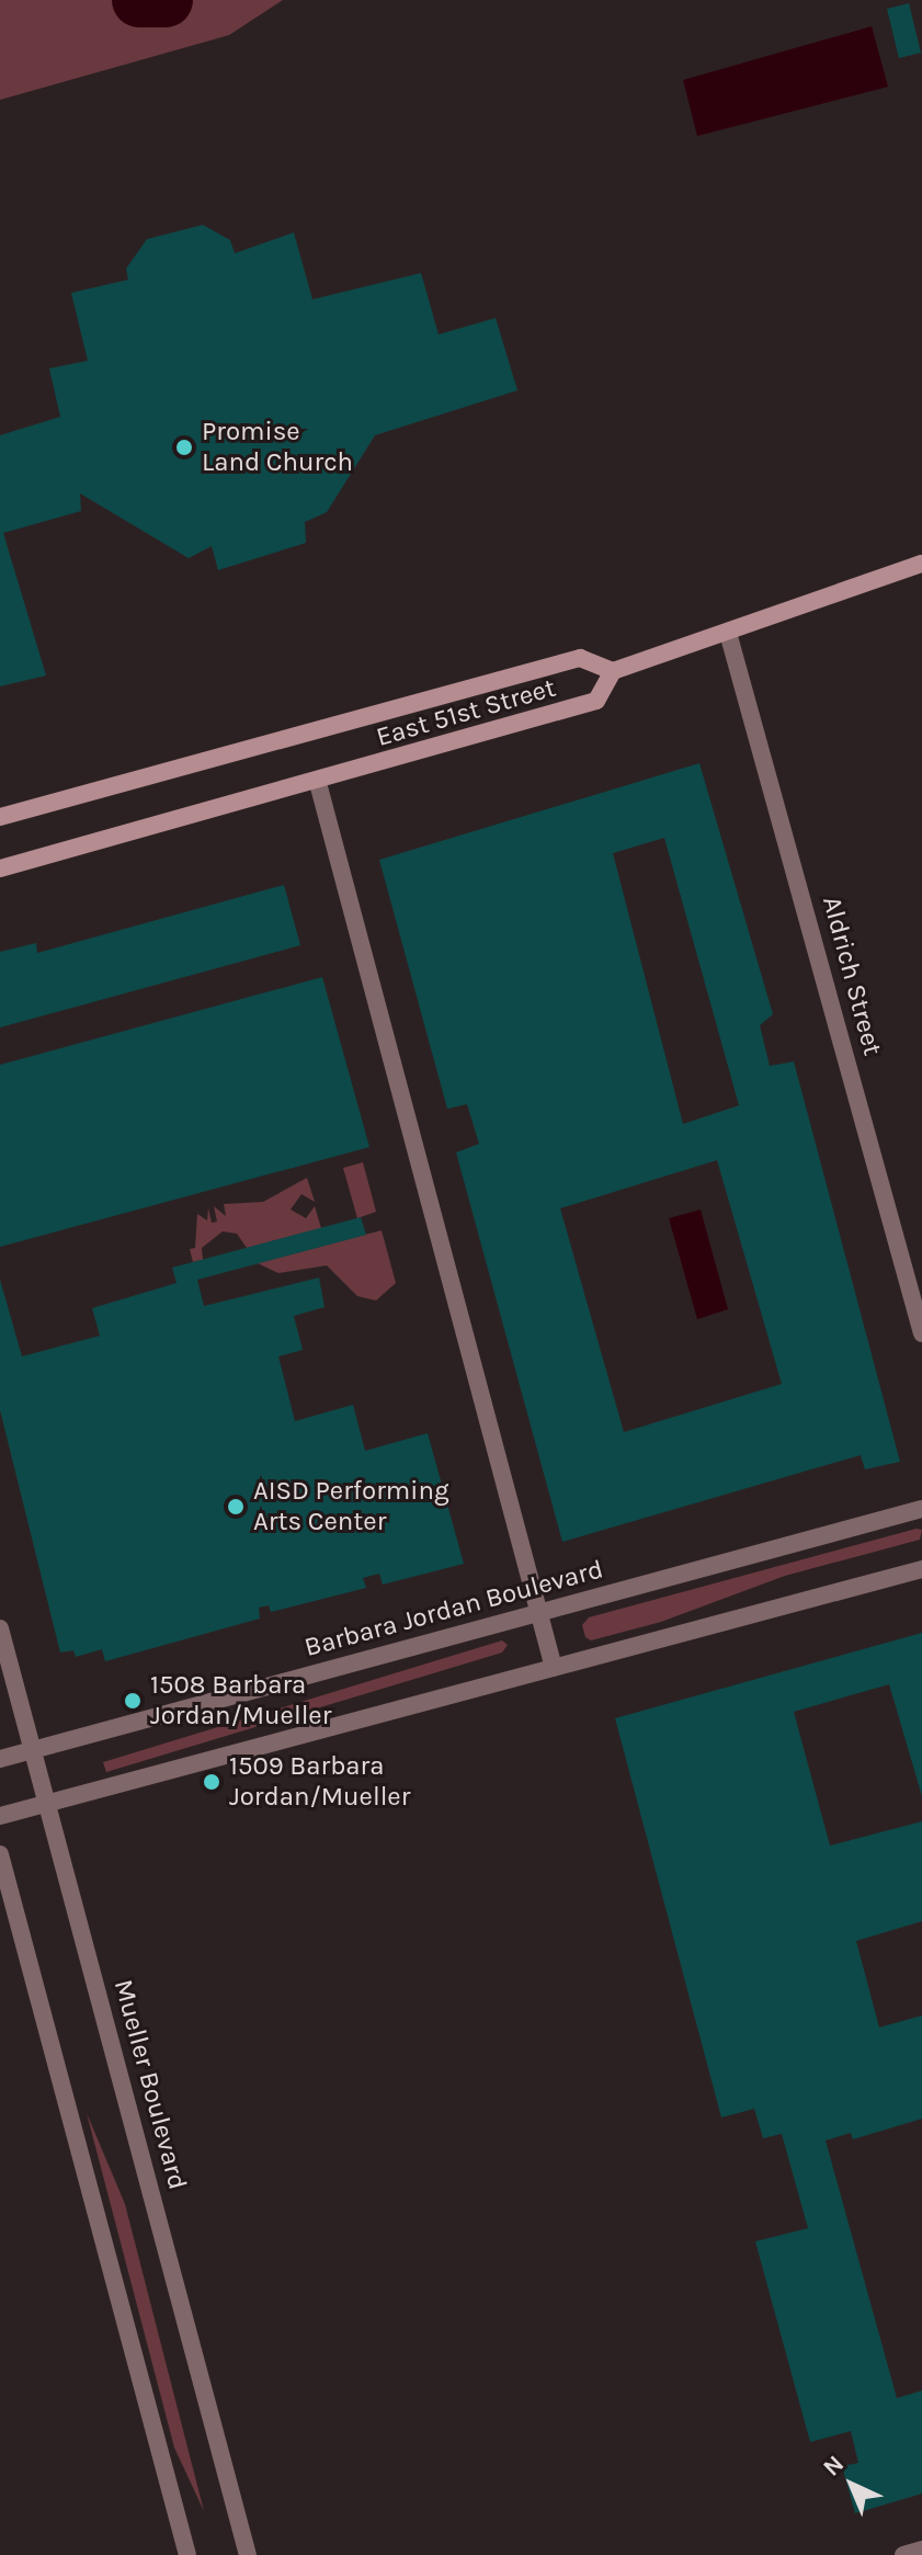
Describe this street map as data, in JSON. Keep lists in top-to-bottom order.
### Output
{
  "streets": {
    "main road": ["East 51st Street"],
    "street": ["Aldrich Street", "Barbara Jordan Boulevard", "Mueller Boulevard"]
  },
  "crossings": [
    ["Barbara Jordan Boulevard", "Mueller Boulevard"]
  ],
  "places": [
    "Promise Land Church",
    "AISD Performing Arts Center",
    "1508 Barbara Jordan/Mueller",
    "1509 Barbara Jordan/Mueller"
  ],
  "north": "top left"
}
